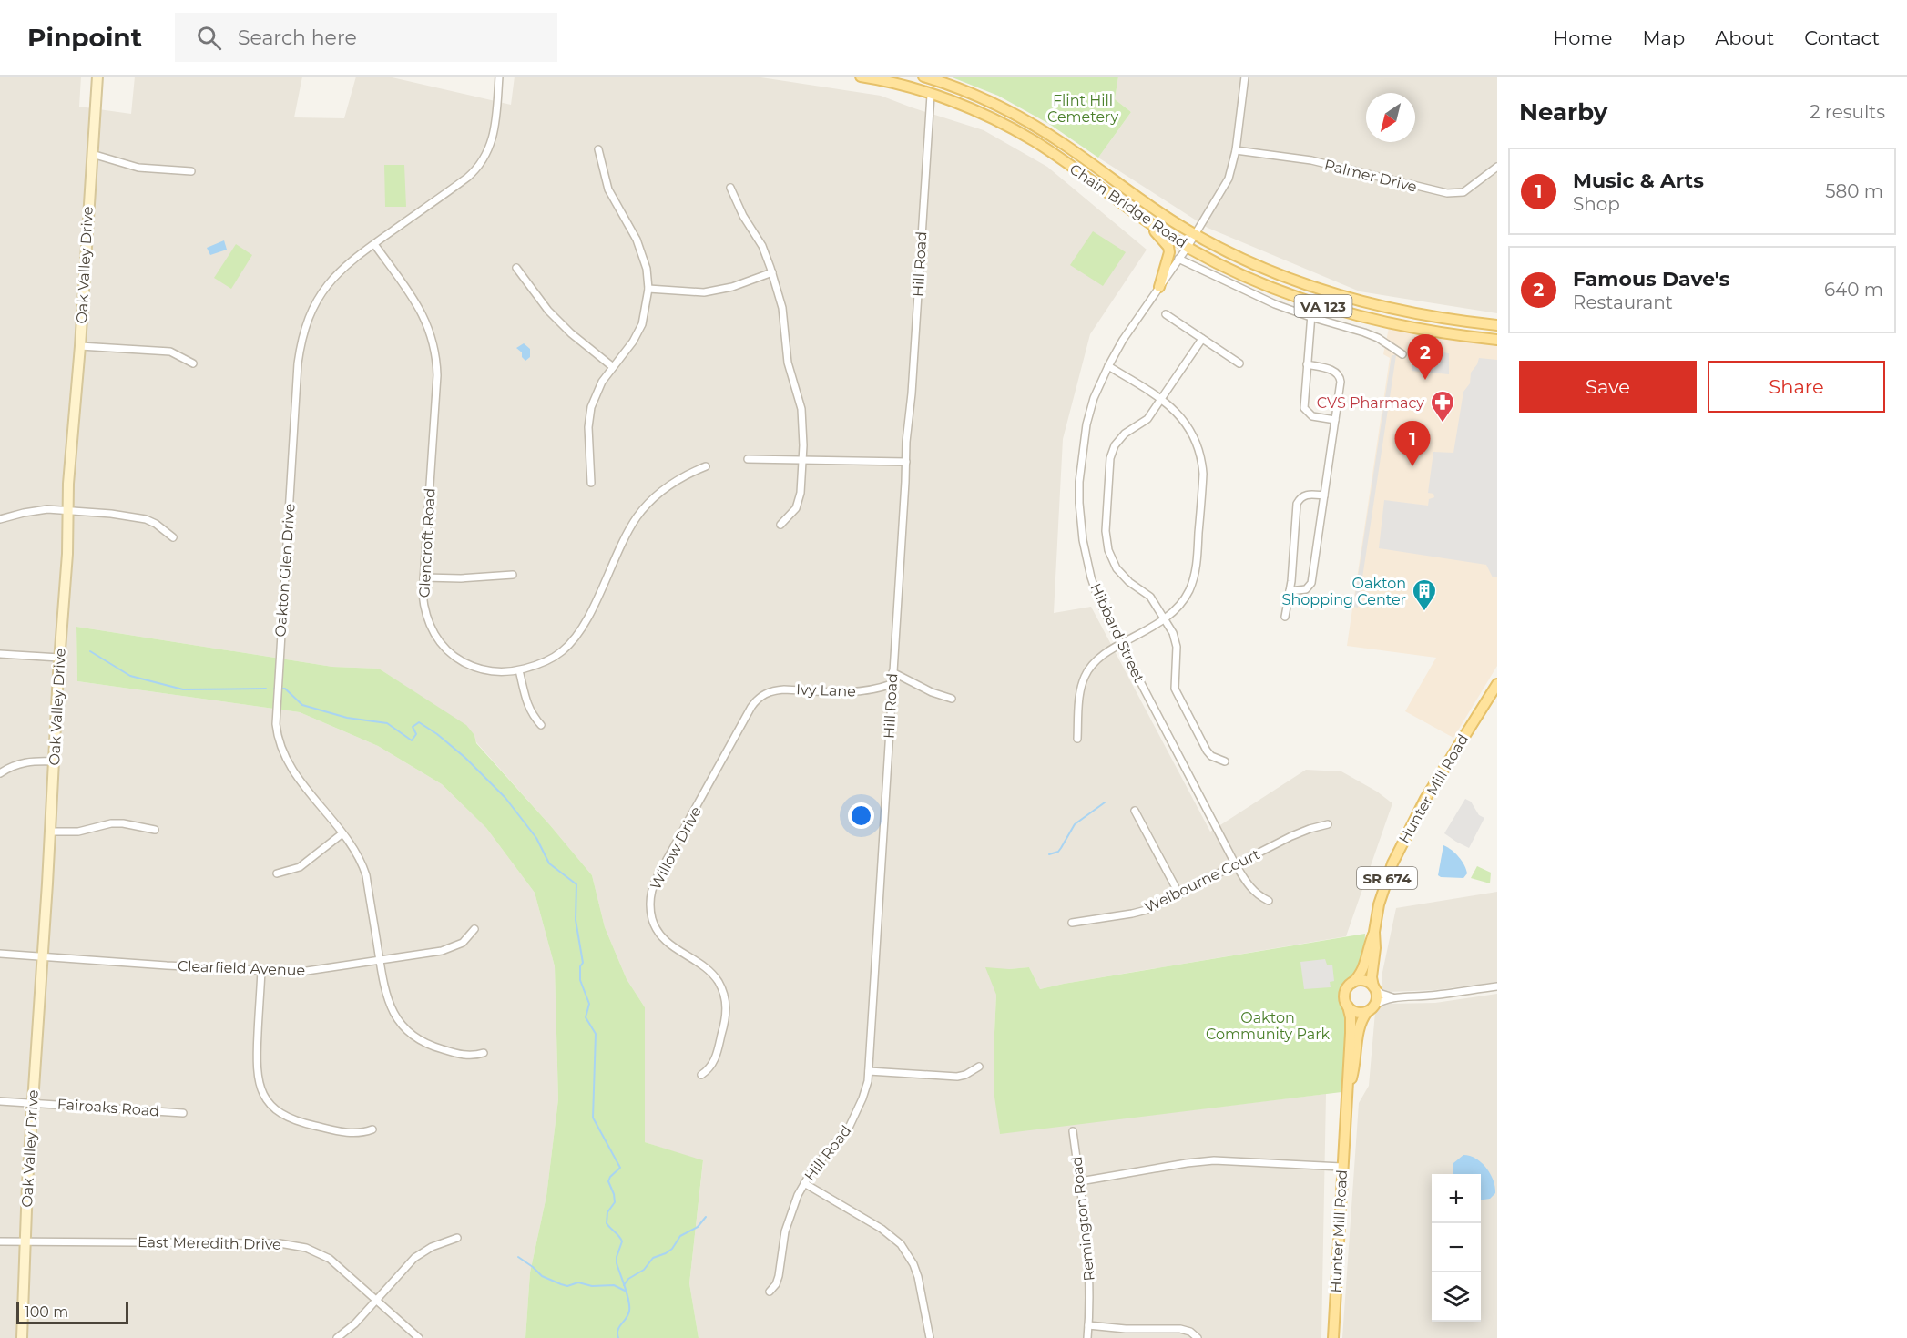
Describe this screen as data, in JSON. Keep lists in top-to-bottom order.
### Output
{
  "streets": {
    "main road": [
      "Chain Bridge Road",
      "VA 123",
      "Hunter Mill Road",
      "SR 674"
    ],
    "street": [
      "Palmer Drive",
      "Hill Road",
      "Oak Valley Drive",
      "Glencroft Road",
      "Oakton Glen Drive",
      "Hibbard Street",
      "Ivy Lane",
      "Willow Drive",
      "Welbourne Court",
      "Clearfield Avenue",
      "Fairoaks Road",
      "Remington Road",
      "East Meredith Drive"
    ]
  },
  "crossings": [
    ["Palmer Drive", "Hibbard Street"],
    ["Chain Bridge Road", "Hill Road"],
    ["Chain Bridge Road", "Hibbard Street"],
    ["Hill Road", "Ivy Lane"],
    ["Oak Valley Drive", "Clearfield Avenue"],
    ["Oak Valley Drive", "Fairoaks Road"],
    ["Oak Valley Drive", "East Meredith Drive"],
    ["Glencroft Road", "Oakton Glen Drive"],
    ["Oakton Glen Drive", "Clearfield Avenue"],
    ["Hibbard Street", "Welbourne Court"],
    ["Ivy Lane", "Willow Drive"]
  ],
  "parks": ["Flint Hill Cemetery", "Oakton Community Park"],
  "places": {
    "pharmacy": ["CVS Pharmacy"],
    "building": ["Oakton Shopping Center"]
  },
  "scale_bar": "100 m",
  "north": "bottom left",
  "page": {
    "header": "Pinpoint",
    "search": "Search here",
    "nav": [
      "Home",
      "Map",
      "About",
      "Contact"
    ],
    "heading": ["Nearby", "2 results"],
    "list": [
      {
        "mark": "1",
        "name": "Music & Arts",
        "note": "Shop",
        "value": "580 m"
      },
      {
        "mark": "2",
        "name": "Famous Dave's",
        "note": "Restaurant",
        "value": "640 m"
      }
    ],
    "pins": ["2", "1"],
    "buttons": ["Save", "Share"],
    "map_buttons": ["+", "−"],
    "scale": "100 m"
  }
}
